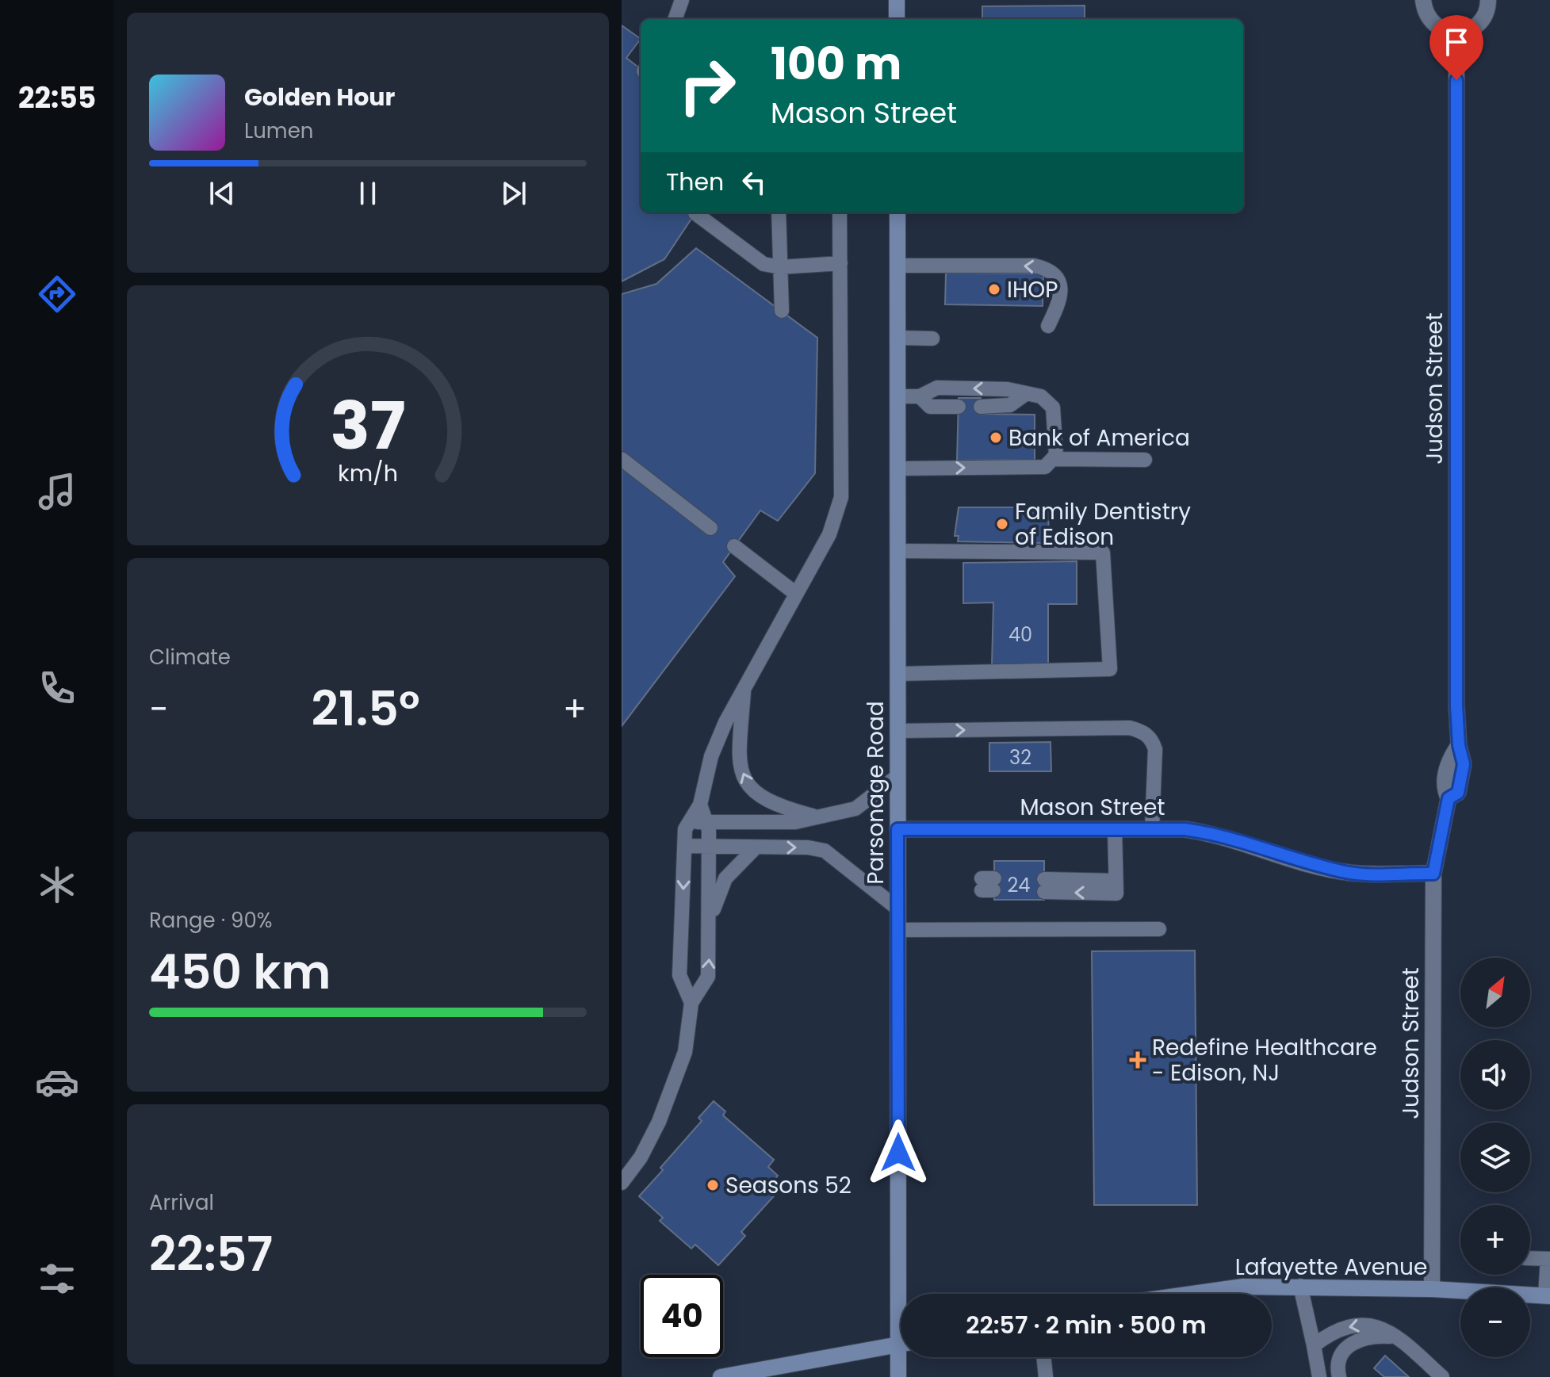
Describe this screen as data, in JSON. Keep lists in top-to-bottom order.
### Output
{
  "streets": {
    "street": [
      "Judson Street",
      "Parsonage Road",
      "Mason Street",
      "Lafayette Avenue"
    ]
  },
  "crossings": [
    ["Judson Street", "Mason Street"],
    ["Judson Street", "Lafayette Avenue"],
    ["Parsonage Road", "Mason Street"]
  ],
  "places": {
    "other": [
      "IHOP",
      "Bank of America",
      "Family Dentistry of Edison",
      "Seasons 52"
    ],
    "health": ["Redefine Healthcare - Edison, NJ"]
  },
  "house_numbers": ["40", "32", "24"],
  "north": "top right",
  "page": {
    "tabs": "22:55",
    "turn": ["100 m", "Mason Street"],
    "song": ["Golden Hour", "Lumen"],
    "then": "Then",
    "tile": [
      "Climate",
      ["Range · 90%", "450 km"],
      ["Arrival", "22:57"]
    ],
    "heat": ["−", "21.5°", "+"],
    "map_buttons": ["+", "−"],
    "limit": "40",
    "trip": "22:57 · 2 min · 500 m",
    "gauge": ["37", "km/h"]
  }
}
